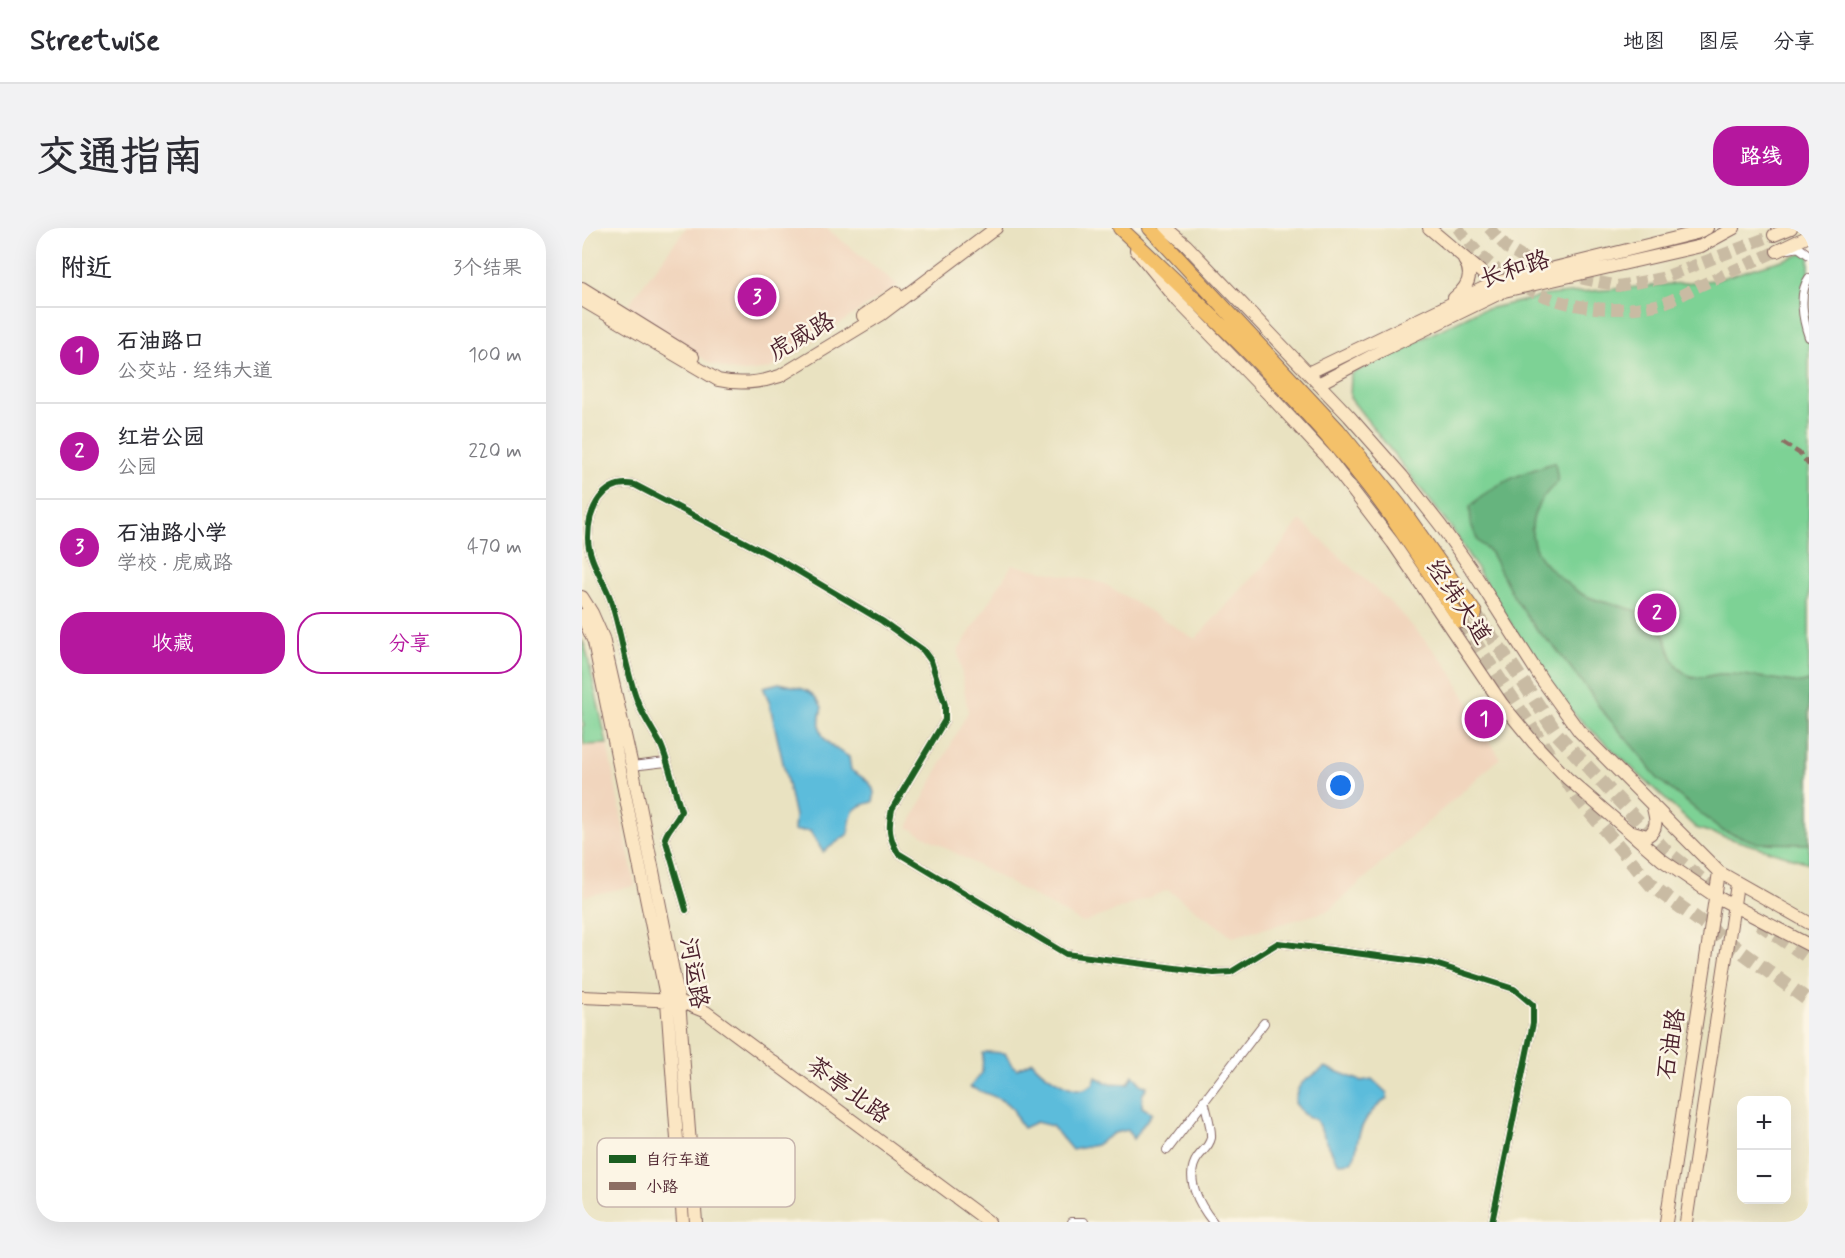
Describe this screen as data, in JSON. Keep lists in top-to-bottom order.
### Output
{
  "streets": {
    "main road": [
      "长和路",
      "虎威路",
      "经纬大道",
      "河运路",
      "石油路",
      "茶亭北路"
    ]
  },
  "crossings": [
    ["长和路", "经纬大道"],
    ["经纬大道", "石油路"],
    ["河运路", "茶亭北路"]
  ],
  "legend": ["自行车道", "小路"],
  "page": {
    "header": "Streetwise",
    "nav": ["地图", "图层", "分享"],
    "buttons": [
      "路线",
      ["收藏", "分享"]
    ],
    "title": "交通指南",
    "heading": ["附近", "3个结果"],
    "pins": ["3", "2", "1"],
    "list": [
      {
        "mark": "1",
        "name": "石油路口",
        "note": "公交站 · 经纬大道",
        "value": "100 m"
      },
      {
        "mark": "2",
        "name": "红岩公园",
        "note": "公园",
        "value": "220 m"
      },
      {
        "mark": "3",
        "name": "石油路小学",
        "note": "学校 · 虎威路",
        "value": "470 m"
      }
    ],
    "map_buttons": ["+", "−"]
  }
}
